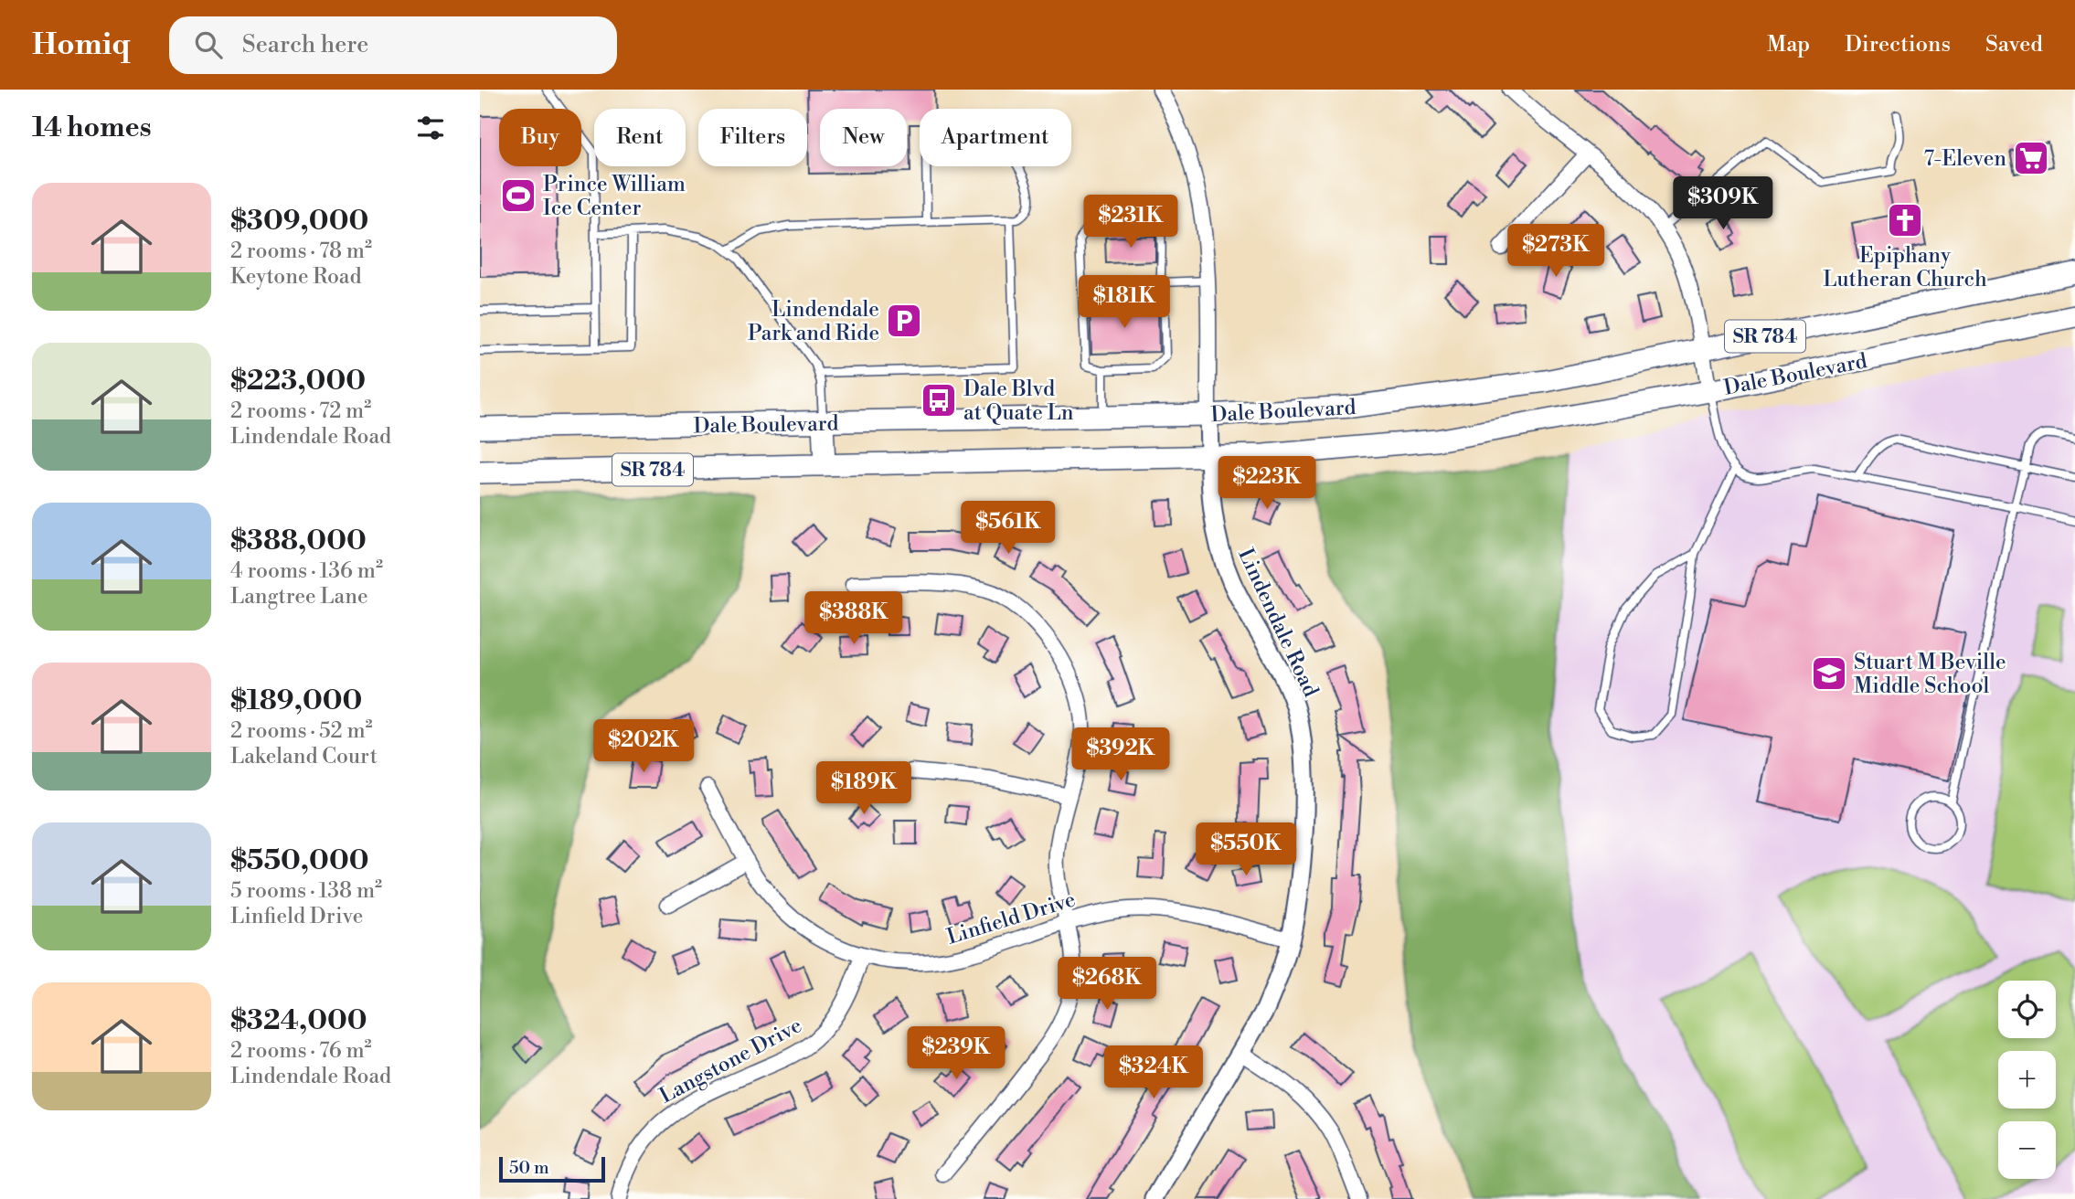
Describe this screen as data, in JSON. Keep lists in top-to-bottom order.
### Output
{
  "streets": {
    "main road": ["SR 784", "Dale Boulevard"],
    "street": ["Lindendale Road", "Linfield Drive", "Langstone Drive"]
  },
  "crossings": [
    ["Dale Boulevard", "Lindendale Road"],
    ["Lindendale Road", "Linfield Drive"],
    ["Linfield Drive", "Langstone Drive"]
  ],
  "places": {
    "supermarket": ["7-Eleven"],
    "sports": ["Prince William Ice Center"],
    "church": ["Epiphany Lutheran Church"],
    "parking": ["Lindendale Park and Ride"],
    "bus stop": ["Dale Blvd at Quate Ln"],
    "school or university": ["Stuart M Beville Middle School"]
  },
  "scale_bar": "50 m",
  "page": {
    "header": "Homiq",
    "search": "Search here",
    "nav": ["Map", "Directions", "Saved"],
    "heading": "14 homes",
    "chip": [
      "Buy",
      "Rent",
      "Filters",
      "New",
      "Apartment"
    ],
    "list": [
      {
        "name": "$309,000",
        "note": "2 rooms · 78 m² · Keytone Road"
      },
      {
        "name": "$223,000",
        "note": "2 rooms · 72 m² · Lindendale Road"
      },
      {
        "name": "$388,000",
        "note": "4 rooms · 136 m² · Langtree Lane"
      },
      {
        "name": "$189,000",
        "note": "2 rooms · 52 m² · Lakeland Court"
      },
      {
        "name": "$550,000",
        "note": "5 rooms · 138 m² · Linfield Drive"
      },
      {
        "name": "$324,000",
        "note": "2 rooms · 76 m² · Lindendale Road"
      }
    ],
    "price": [
      "$309K",
      "$231K",
      "$273K",
      "$181K",
      "$223K",
      "$561K",
      "$388K",
      "$202K",
      "$392K",
      "$189K",
      "$550K",
      "$268K",
      "$239K",
      "$324K"
    ],
    "map_buttons": ["+", "−"],
    "scale": "50 m"
  }
}
